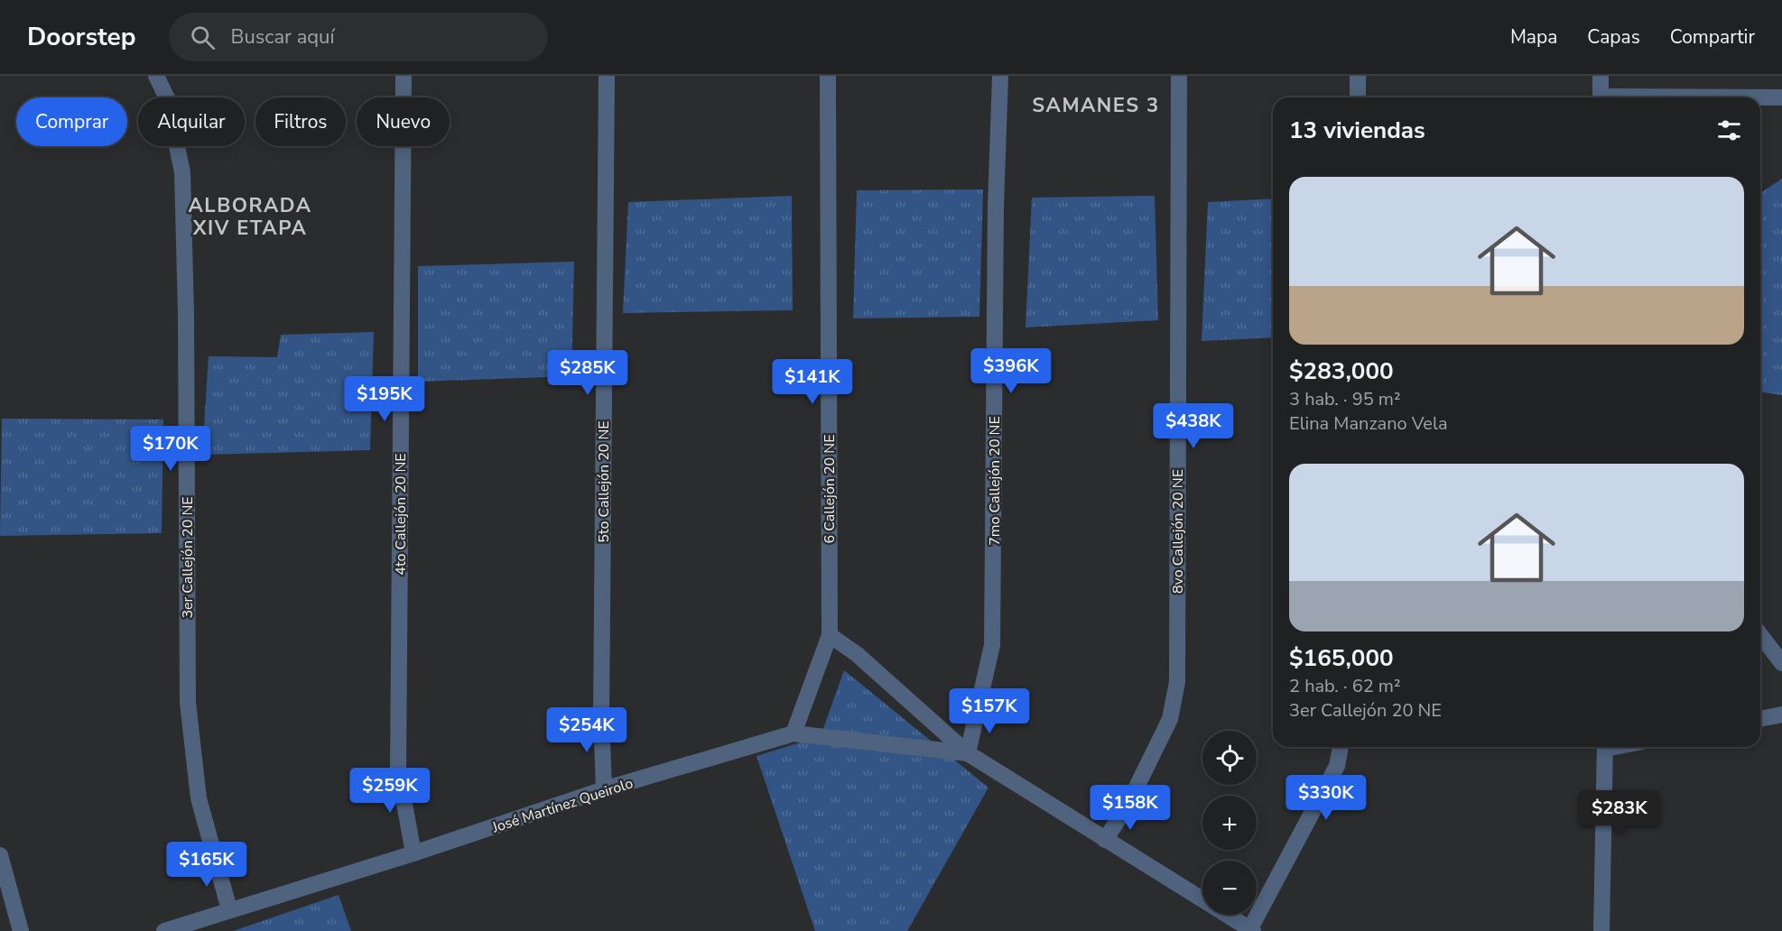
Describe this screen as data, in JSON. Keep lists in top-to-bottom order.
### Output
{
  "streets": {
    "street": [
      "7mo Callejón 20 NE",
      "5to Callejón 20 NE",
      "6 Callejón 20 NE",
      "4to Callejón 20 NE",
      "8vo Callejón 20 NE",
      "3er Callejón 20 NE",
      "José Martínez Queirolo"
    ]
  },
  "crossings": [
    ["7mo Callejón 20 NE", "José Martínez Queirolo"],
    ["5to Callejón 20 NE", "José Martínez Queirolo"],
    ["6 Callejón 20 NE", "José Martínez Queirolo"],
    ["4to Callejón 20 NE", "José Martínez Queirolo"],
    ["8vo Callejón 20 NE", "José Martínez Queirolo"],
    ["3er Callejón 20 NE", "José Martínez Queirolo"]
  ],
  "districts": ["SAMANES 3", "ALBORADA XIV ETAPA"],
  "page": {
    "header": "Doorstep",
    "search": "Buscar aquí",
    "nav": ["Mapa", "Capas", "Compartir"],
    "chip": [
      "Comprar",
      "Alquilar",
      "Filtros",
      "Nuevo"
    ],
    "heading": "13 viviendas",
    "list": [
      {
        "name": "$283,000",
        "note": "3 hab. · 95 m² · Elina Manzano Vela"
      },
      {
        "name": "$165,000",
        "note": "2 hab. · 62 m² · 3er Callejón 20 NE"
      }
    ],
    "price": [
      "$396K",
      "$285K",
      "$141K",
      "$195K",
      "$438K",
      "$170K",
      "$157K",
      "$254K",
      "$259K",
      "$330K",
      "$158K",
      "$283K",
      "$165K"
    ],
    "map_buttons": ["+", "−"]
  }
}
